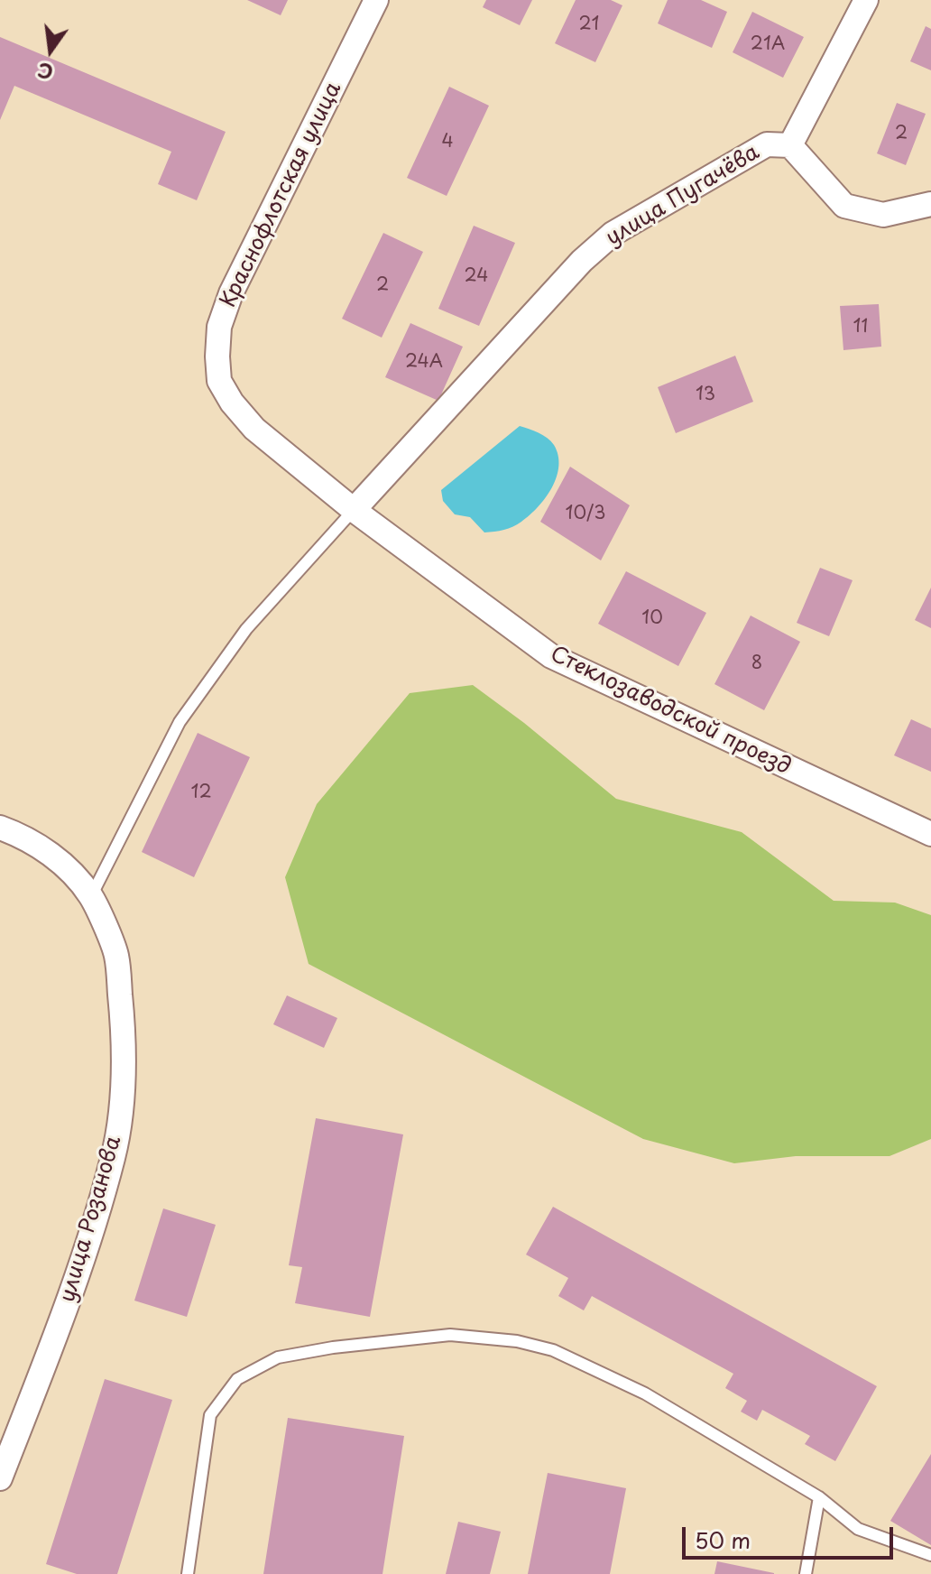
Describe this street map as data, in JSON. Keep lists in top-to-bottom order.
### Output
{
  "streets": {
    "street": [
      "Краснофлотская улица",
      "улица Пугачёва",
      "Стеклозаводской проезд",
      "улица Розанова"
    ]
  },
  "crossings": [
    ["Краснофлотская улица", "Стеклозаводской проезд"],
    ["улица Пугачёва", "Стеклозаводской проезд"]
  ],
  "house_numbers": [
    "21",
    "21А",
    "2",
    "4",
    "24",
    "2",
    "11",
    "24А",
    "13",
    "10/3",
    "10",
    "8",
    "12"
  ],
  "scale_bar": "50 m",
  "north": "bottom"
}
